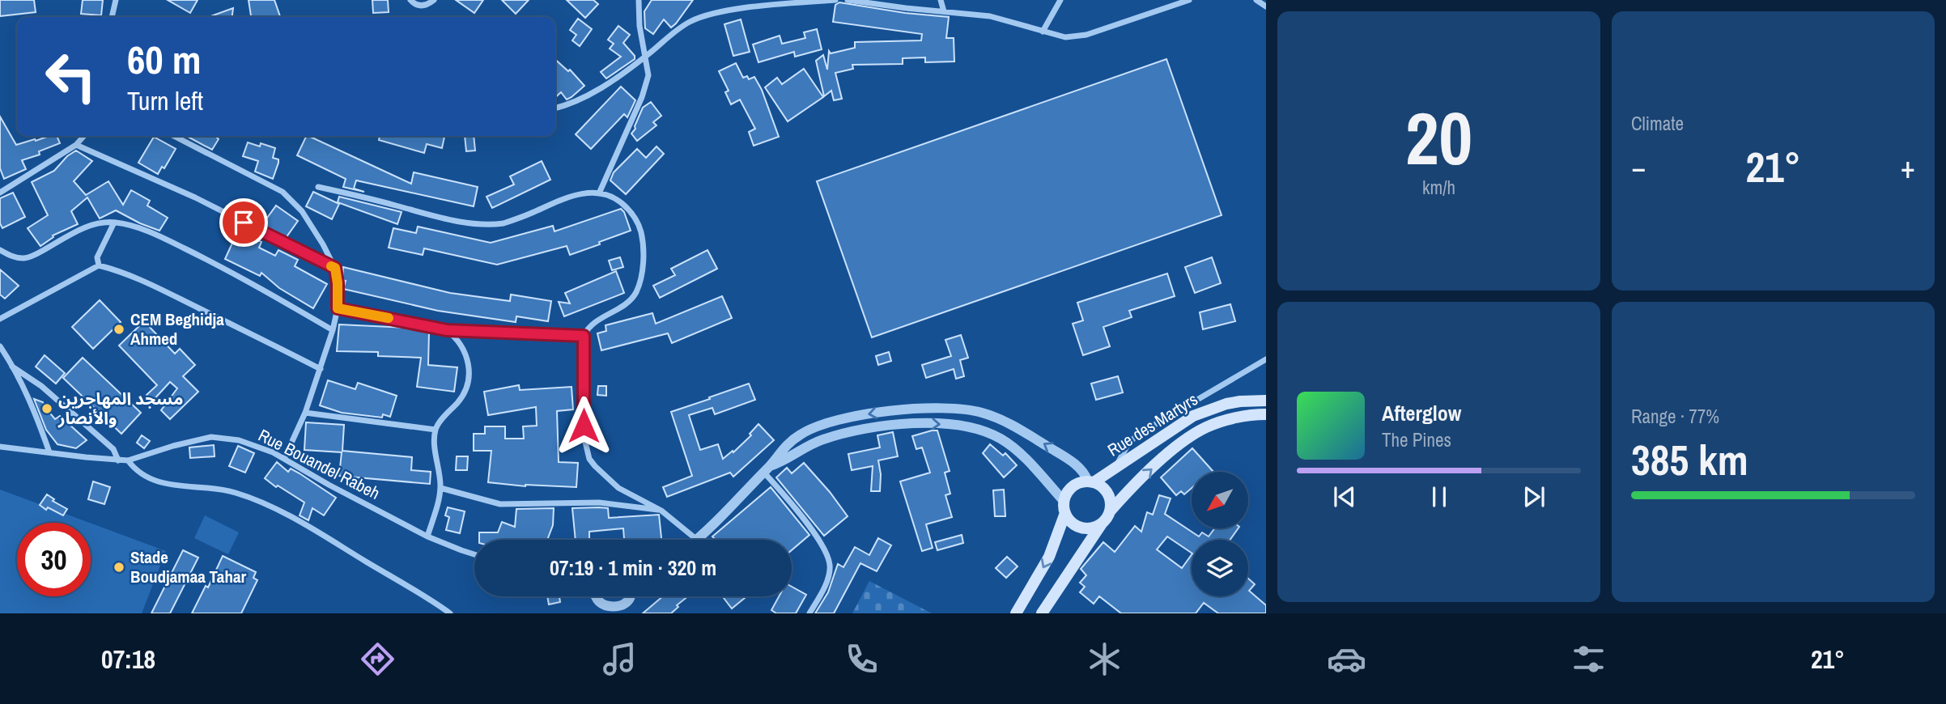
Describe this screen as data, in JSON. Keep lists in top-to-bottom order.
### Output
{
  "streets": {
    "main road": ["Rue des Martyrs"],
    "street": ["Rue Bouandel Rabeh"]
  },
  "places": ["CEM Beghidja Ahmed", "مسجد المهاجرين والأنصار", "Stade Boudjamaa Tahar"],
  "north": "bottom left",
  "page": {
    "tile": [
      ["20", "km/h"],
      "Climate",
      ["Range · 77%", "385 km"]
    ],
    "turn": ["60 m", "Turn left"],
    "heat": ["−", "21°", "+"],
    "song": ["Afterglow", "The Pines"],
    "limit": "30",
    "trip": "07:19 · 1 min · 320 m",
    "tabs": ["07:18", "21°"]
  }
}
